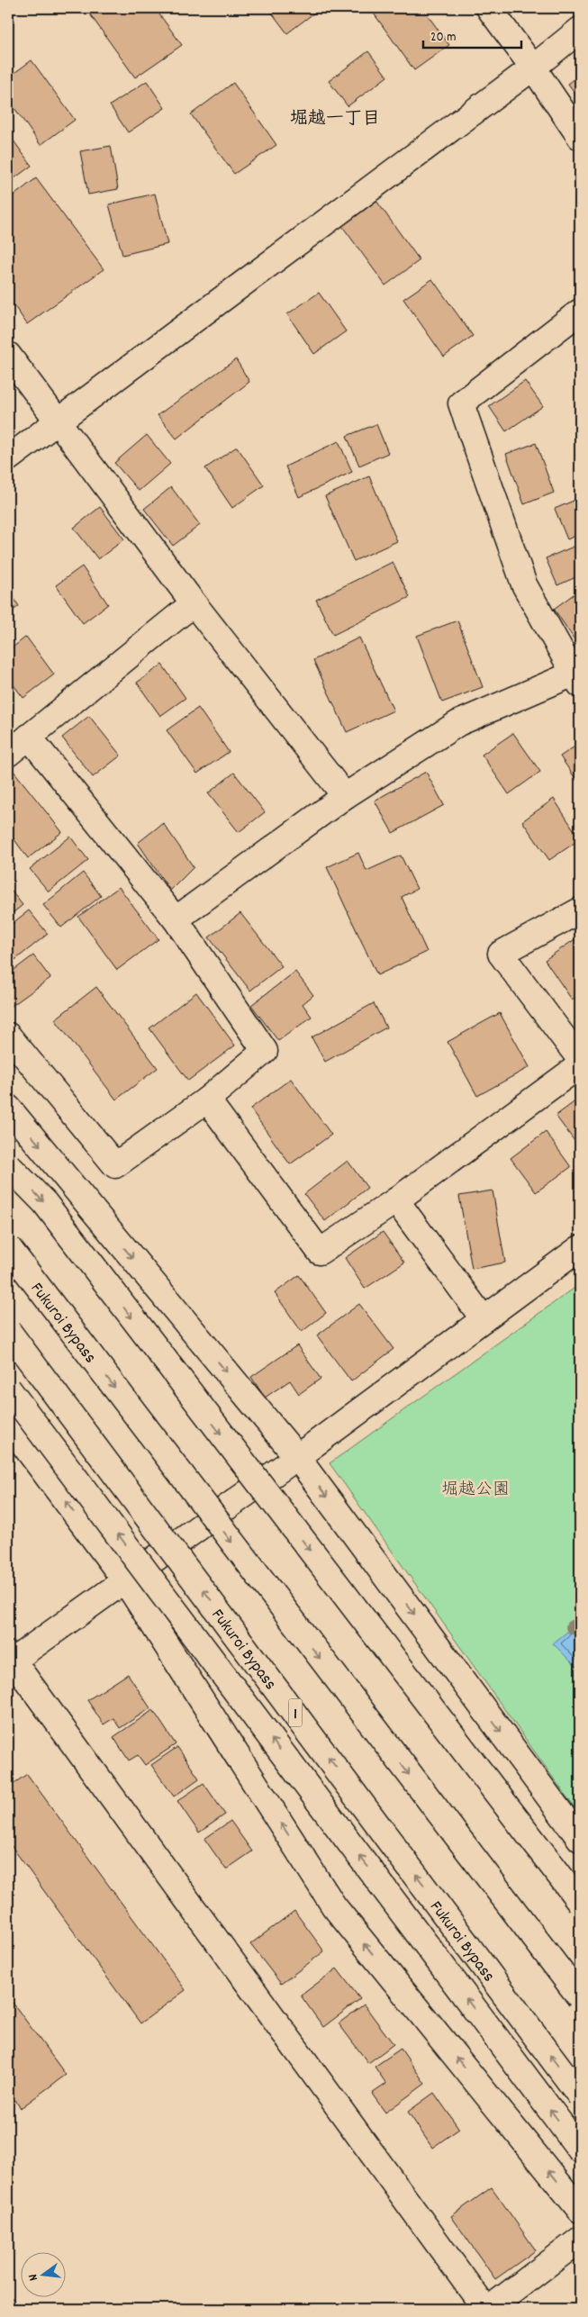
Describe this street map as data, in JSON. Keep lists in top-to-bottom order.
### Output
{
  "streets": {
    "main road": ["Fukuroi Bypass", "1"]
  },
  "districts": ["堀越一丁目"],
  "parks": ["堀越公園"],
  "scale_bar": "20 m",
  "north": "left"
}
